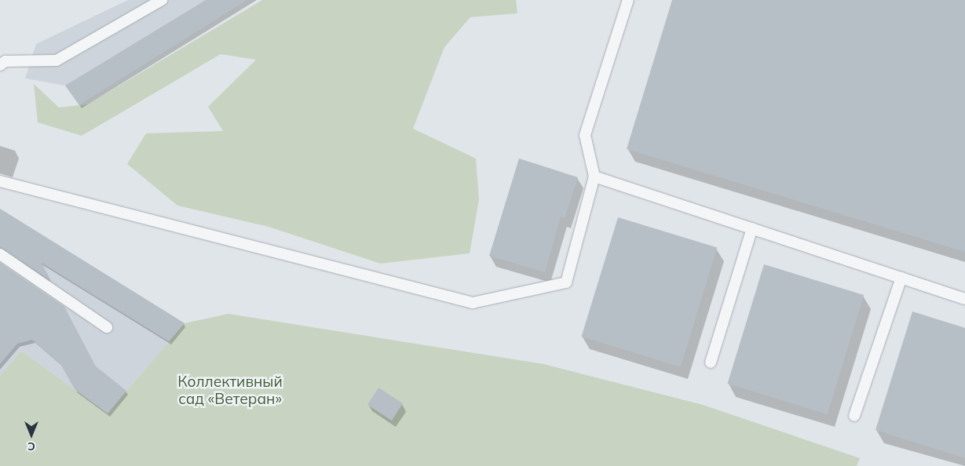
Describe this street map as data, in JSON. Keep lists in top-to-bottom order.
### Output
{
  "parks": ["Коллективный сад «Ветеран»"],
  "north": "bottom"
}
